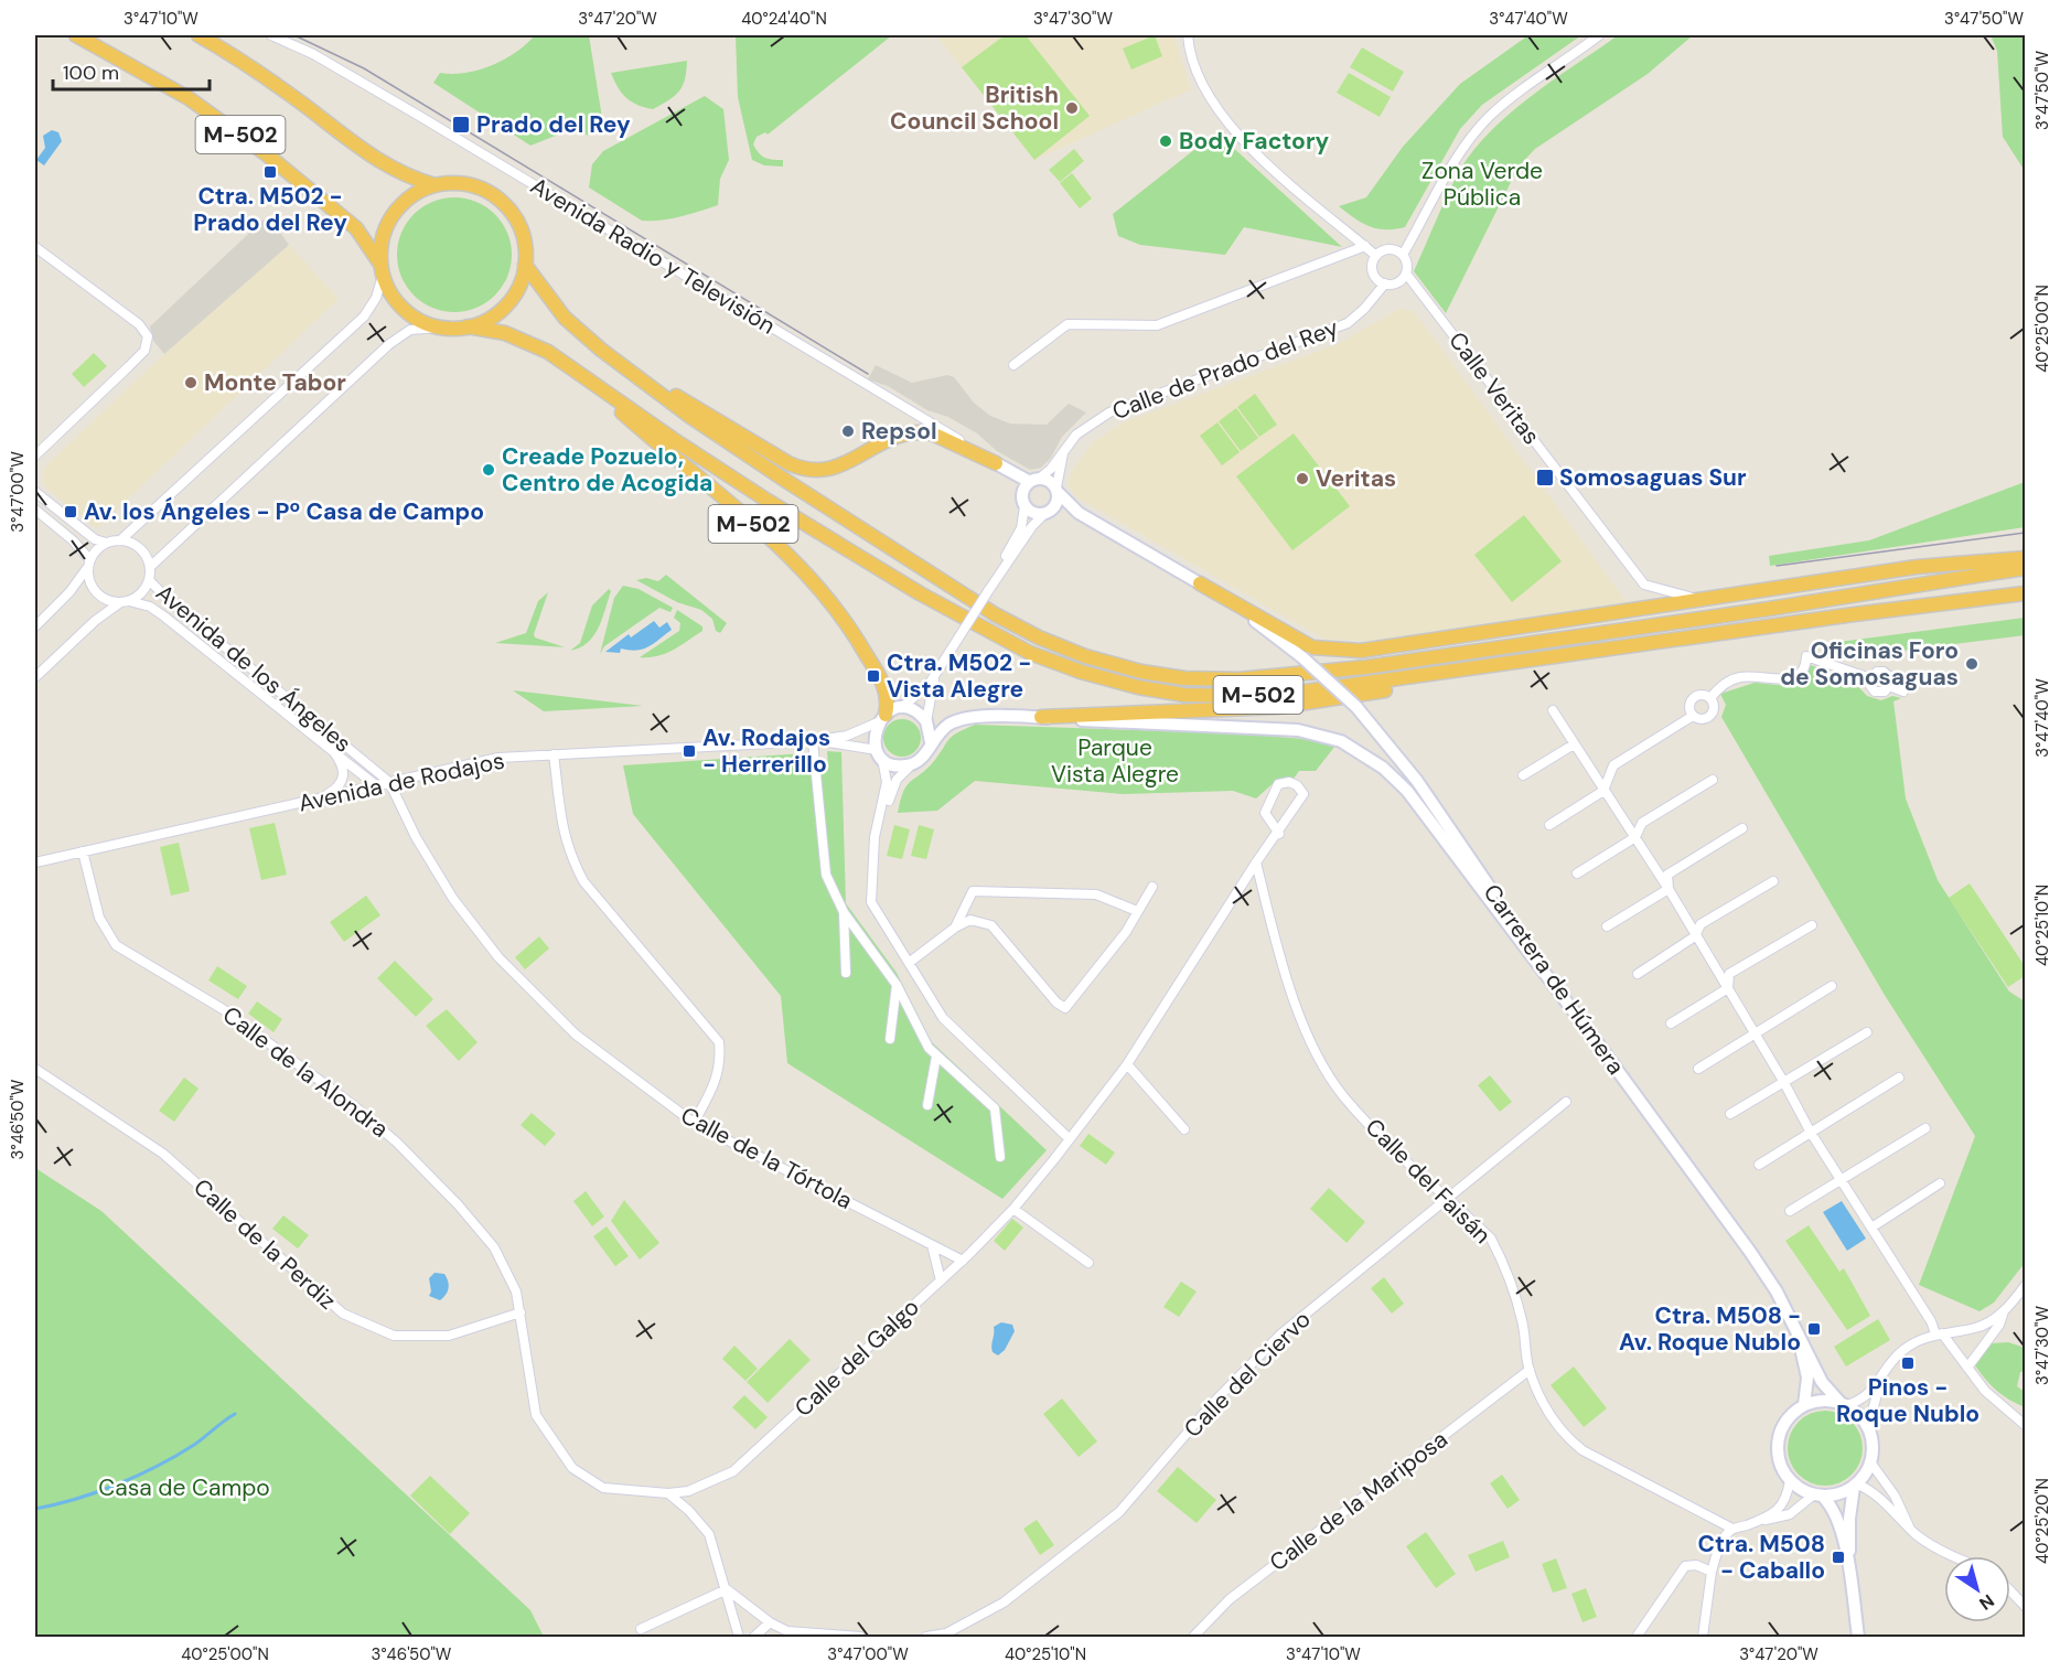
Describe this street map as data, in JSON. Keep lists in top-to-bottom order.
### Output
{
  "streets": {
    "highway": ["M-502"],
    "main road": ["Avenida Radio y Televisión", "Carretera de Húmera"],
    "street": [
      "Calle de Prado del Rey",
      "Calle Veritas",
      "Avenida de los Ángeles",
      "Avenida de Rodajos",
      "Calle de la Alondra",
      "Calle de la Tórtola",
      "Calle del Faisán",
      "Calle de la Perdiz",
      "Calle del Galgo",
      "Calle del Ciervo",
      "Calle de la Mariposa"
    ]
  },
  "crossings": [
    ["M-502", "Avenida Radio y Televisión"],
    ["M-502", "Calle Veritas"],
    ["M-502", "Avenida de Rodajos"],
    ["M-502", "Carretera de Húmera"],
    ["Avenida Radio y Televisión", "Calle de Prado del Rey"],
    ["Calle de Prado del Rey", "Calle Veritas"],
    ["Avenida de los Ángeles", "Avenida de Rodajos"],
    ["Avenida de los Ángeles", "Calle de la Tórtola"],
    ["Avenida de Rodajos", "Calle de la Alondra"],
    ["Avenida de Rodajos", "Calle de la Tórtola"],
    ["Calle de la Alondra", "Calle de la Perdiz"],
    ["Calle de la Alondra", "Calle del Galgo"],
    ["Calle de la Tórtola", "Calle del Galgo"],
    ["Calle del Faisán", "Calle del Galgo"],
    ["Calle del Faisán", "Calle del Ciervo"],
    ["Calle del Faisán", "Calle de la Mariposa"]
  ],
  "parks": ["Zona Verde Pública", "Parque Vista Alegre", "Casa de Campo"],
  "places": {
    "other": [
      "British Council School",
      "Body Factory",
      "Monte Tabor",
      "Repsol",
      "Creade Pozuelo, Centro de Acogida",
      "Veritas",
      "Oficinas Foro de Somosaguas"
    ],
    "transit": [
      "Prado del Rey",
      "Ctra. M502 - Prado del Rey",
      "Somosaguas Sur",
      "Av. los Ángeles - Pº Casa de Campo",
      "Ctra. M502 - Vista Alegre",
      "Av. Rodajos - Herrerillo",
      "Ctra. M508 - Av. Roque Nublo",
      "Pinos - Roque Nublo",
      "Ctra. M508 - Caballo"
    ]
  },
  "scale_bar": "100 m",
  "north": "bottom right",
  "coordinates": [
    "3°47'10\"W",
    "3°47'20\"W",
    "40°24'40\"N",
    "3°47'30\"W",
    "3°47'40\"W",
    "3°47'50\"W",
    "40°25'00\"N",
    "3°47'00\"W",
    "40°25'10\"N",
    "3°46'50\"W",
    "40°25'20\"N"
  ]
}
